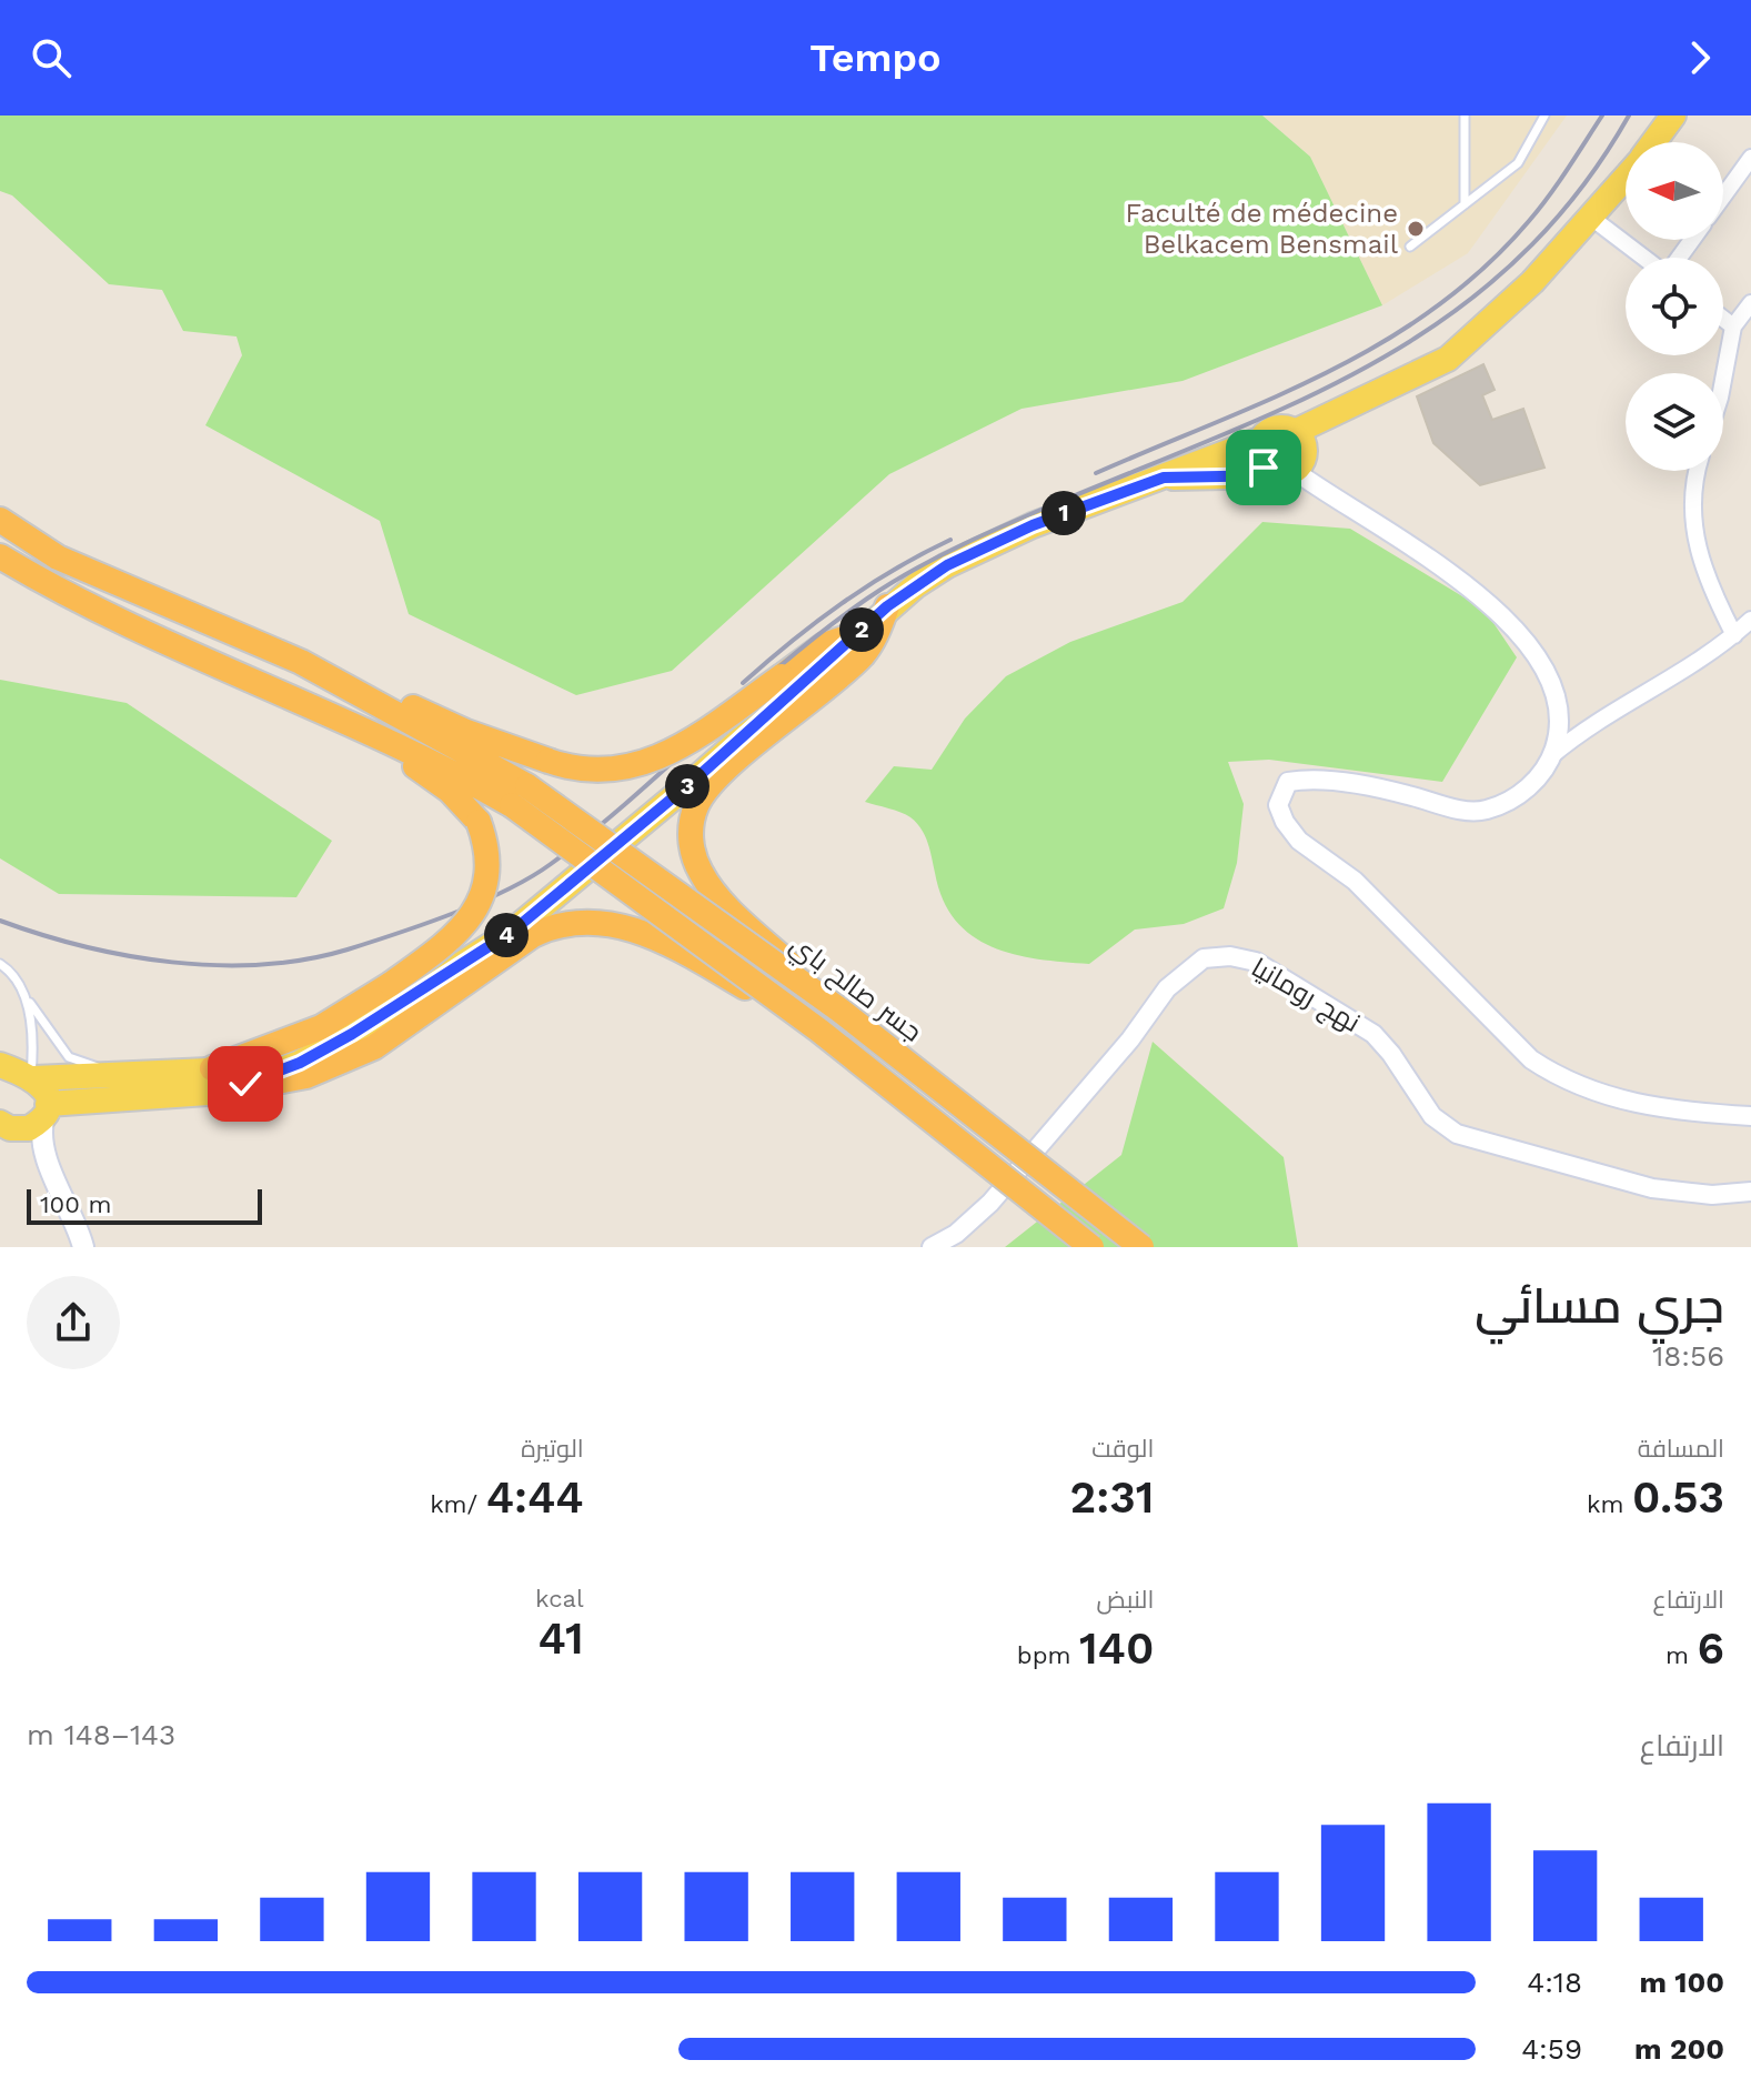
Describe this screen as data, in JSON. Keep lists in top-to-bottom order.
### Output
{
  "streets": {
    "highway": ["جسر صالح باي"],
    "street": ["نهج رومانيا"]
  },
  "places": ["Faculté de médecine Belkacem Bensmail"],
  "scale_bar": "100 m",
  "north": "left",
  "page": {
    "header": "Tempo",
    "pins": [
      "1",
      "2",
      "3",
      "4"
    ],
    "scale": "100 m",
    "heading": ["جري مسائي", "18:56"],
    "stats": [
      ["المسافة", "0.53 km"],
      ["الوقت", "2:31"],
      ["الوتيرة", "4:44 /km"],
      ["الارتفاع", "6 m"],
      ["النبض", "140 bpm"],
      ["kcal", "41"]
    ],
    "chart": ["الارتفاع", "143–148 m"],
    "list": [
      {
        "name": "100 m",
        "note": "4:18"
      },
      {
        "name": "200 m",
        "note": "4:59"
      }
    ]
  }
}
